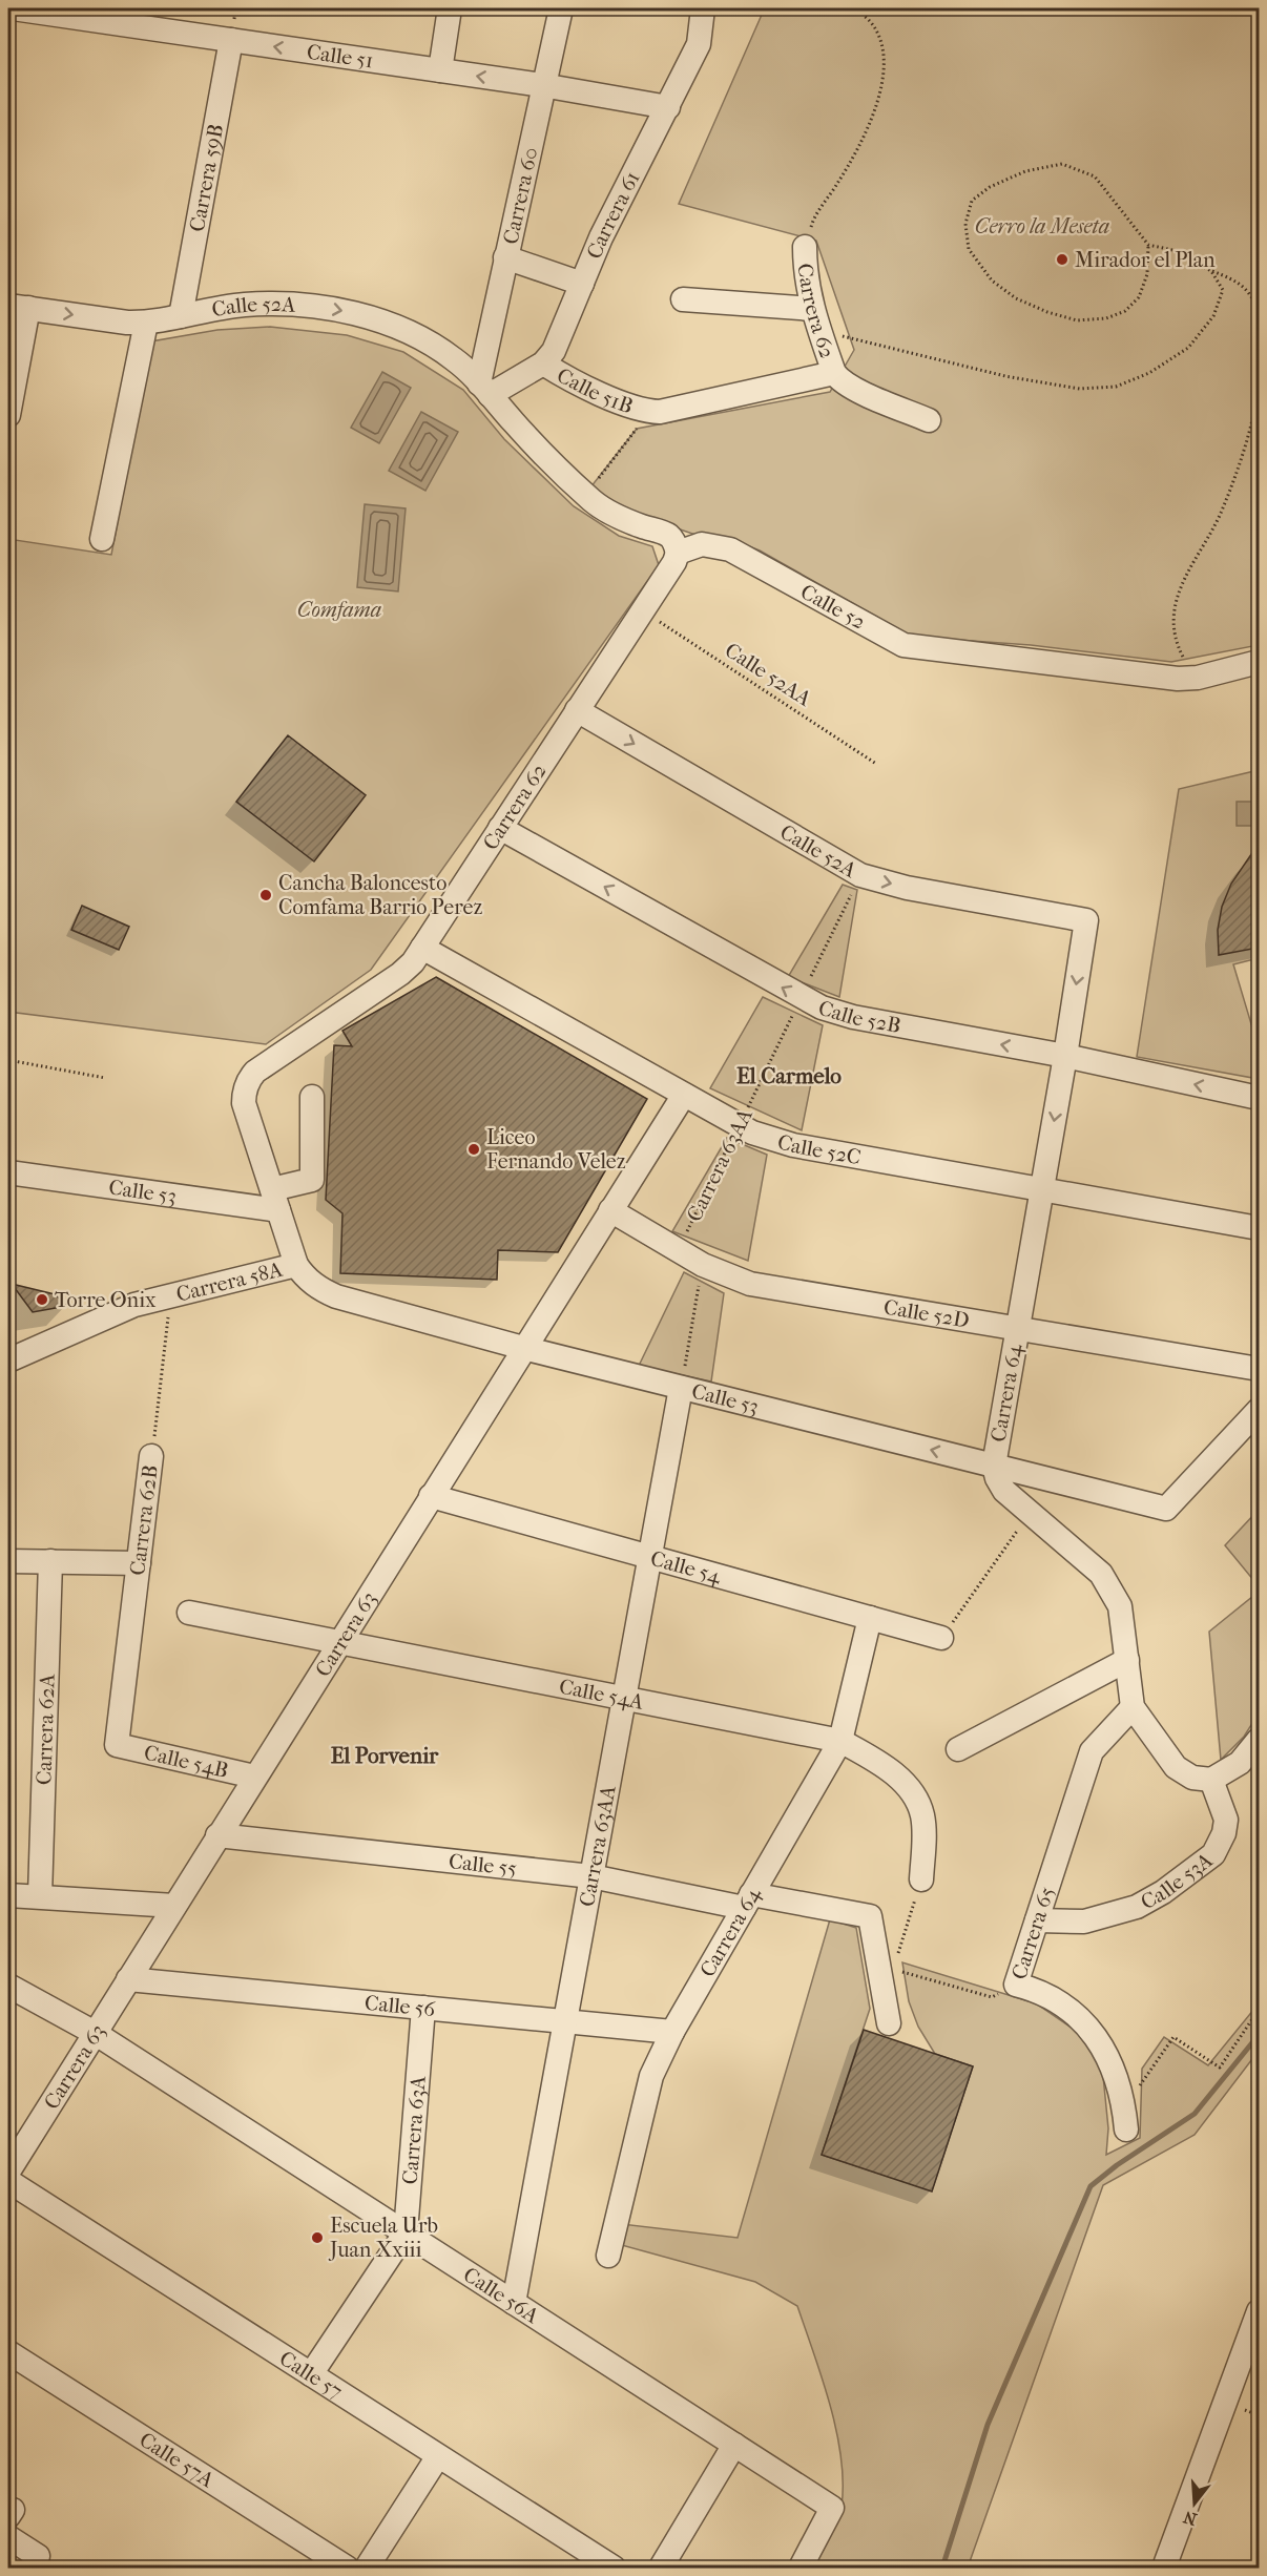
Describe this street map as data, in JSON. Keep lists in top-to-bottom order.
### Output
{
  "streets": {
    "street": [
      "Calle 51",
      "Carrera 59B",
      "Carrera 60",
      "Carrera 61",
      "Calle 52A",
      "Carrera 62",
      "Calle 51B",
      "Calle 52",
      "Calle 52B",
      "Calle 52C",
      "Carrera 63AA",
      "Calle 53",
      "Carrera 58A",
      "Calle 52D",
      "Carrera 64",
      "Carrera 62B",
      "Calle 54",
      "Carrera 63",
      "Calle 54A",
      "Carrera 62A",
      "Calle 54B",
      "Calle 55",
      "Calle 53A",
      "Carrera 65",
      "Calle 56",
      "Carrera 63A",
      "Calle 56A",
      "Calle 57",
      "Calle 57A"
    ],
    "path": ["Calle 52AA"]
  },
  "crossings": [
    ["Calle 51", "Carrera 59B"],
    ["Calle 51", "Carrera 60"],
    ["Calle 51", "Carrera 61"],
    ["Carrera 59B", "Calle 52A"],
    ["Carrera 60", "Carrera 61"],
    ["Carrera 60", "Calle 52A"],
    ["Carrera 61", "Calle 52A"],
    ["Carrera 61", "Calle 51B"],
    ["Calle 52A", "Carrera 62"],
    ["Calle 52A", "Carrera 63AA"],
    ["Calle 52A", "Carrera 64"],
    ["Carrera 62", "Calle 51B"],
    ["Carrera 62", "Calle 52"],
    ["Carrera 62", "Calle 52AA"],
    ["Carrera 62", "Calle 52B"],
    ["Carrera 62", "Calle 52C"],
    ["Carrera 62", "Carrera 58A"],
    ["Calle 52B", "Carrera 63AA"],
    ["Calle 52B", "Carrera 64"],
    ["Calle 52C", "Carrera 63AA"],
    ["Calle 52C", "Carrera 64"],
    ["Calle 52C", "Carrera 63"],
    ["Carrera 63AA", "Calle 53"],
    ["Carrera 63AA", "Calle 52D"],
    ["Carrera 63AA", "Calle 54"],
    ["Carrera 63AA", "Calle 54A"],
    ["Carrera 63AA", "Calle 55"],
    ["Carrera 63AA", "Calle 56"],
    ["Carrera 63AA", "Calle 56A"],
    ["Calle 53", "Carrera 58A"],
    ["Calle 53", "Carrera 64"],
    ["Calle 53", "Carrera 63"],
    ["Carrera 58A", "Carrera 62B"],
    ["Calle 52D", "Carrera 64"],
    ["Calle 52D", "Carrera 63"],
    ["Carrera 64", "Calle 54"],
    ["Carrera 64", "Calle 54A"],
    ["Carrera 64", "Calle 55"],
    ["Carrera 64", "Calle 53A"],
    ["Carrera 64", "Carrera 65"],
    ["Carrera 64", "Calle 56"],
    ["Carrera 62B", "Calle 54B"],
    ["Calle 54", "Carrera 63"],
    ["Carrera 63", "Calle 54A"],
    ["Carrera 63", "Calle 54B"],
    ["Carrera 63", "Calle 55"],
    ["Carrera 63", "Calle 56"],
    ["Carrera 63", "Calle 56A"],
    ["Calle 53A", "Carrera 65"],
    ["Calle 56", "Carrera 63A"],
    ["Carrera 63A", "Calle 56A"],
    ["Carrera 63A", "Calle 57"]
  ],
  "one_way": ["Calle 51", "Calle 52A", "Calle 52B"],
  "districts": ["El Carmelo", "El Porvenir"],
  "parks": ["Cerro la Meseta", "Comfama"],
  "places": [
    "Mirador el Plan",
    "Cancha Baloncesto Comfama Barrio Perez",
    "Liceo Fernando Velez",
    "Torre Onix",
    "Escuela Urb Juan Xxiii"
  ],
  "north": "bottom"
}
